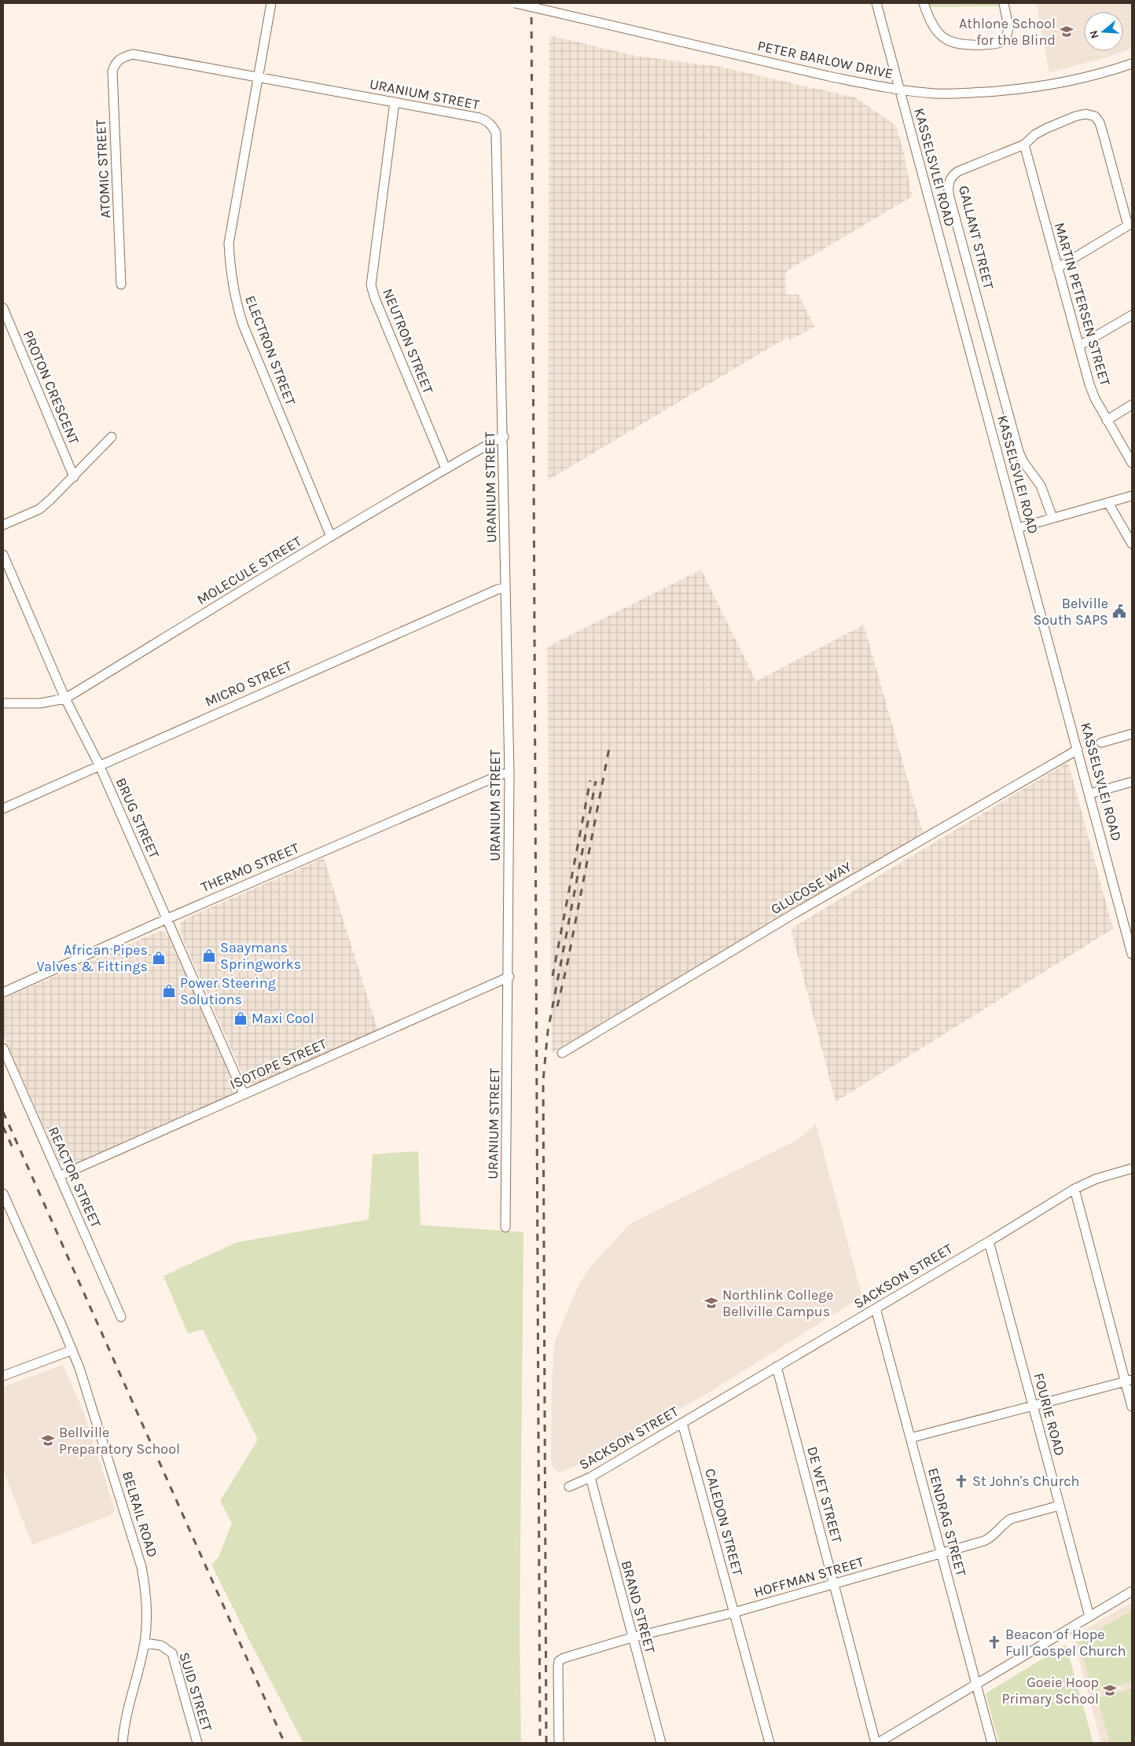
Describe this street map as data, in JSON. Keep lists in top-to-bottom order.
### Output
{
  "streets": {
    "street": [
      "PETER BARLOW DRIVE",
      "URANIUM STREET",
      "KASSELSVLEI ROAD",
      "ATOMIC STREET",
      "GALLANT STREET",
      "MARTIN PETERSEN STREET",
      "NEUTRON STREET",
      "ELECTRON STREET",
      "PROTON CRESCENT",
      "MOLECULE STREET",
      "MICRO STREET",
      "BRUG STREET",
      "THERMO STREET",
      "GLUCOSE WAY",
      "ISOTOPE STREET",
      "REACTOR STREET",
      "SACKSON STREET",
      "FOURIE ROAD",
      "DE WET STREET",
      "BELRAIL ROAD",
      "CALEDON STREET",
      "EENDRAG STREET",
      "HOFFMAN STREET",
      "BRAND STREET",
      "SUID STREET"
    ]
  },
  "crossings": [
    ["PETER BARLOW DRIVE", "KASSELSVLEI ROAD"],
    ["URANIUM STREET", "ATOMIC STREET"],
    ["URANIUM STREET", "NEUTRON STREET"],
    ["URANIUM STREET", "ELECTRON STREET"],
    ["URANIUM STREET", "MOLECULE STREET"],
    ["URANIUM STREET", "MICRO STREET"],
    ["URANIUM STREET", "THERMO STREET"],
    ["URANIUM STREET", "ISOTOPE STREET"],
    ["KASSELSVLEI ROAD", "GLUCOSE WAY"],
    ["GALLANT STREET", "MARTIN PETERSEN STREET"],
    ["NEUTRON STREET", "MOLECULE STREET"],
    ["ELECTRON STREET", "MOLECULE STREET"],
    ["MOLECULE STREET", "BRUG STREET"],
    ["MICRO STREET", "BRUG STREET"],
    ["BRUG STREET", "THERMO STREET"],
    ["BRUG STREET", "ISOTOPE STREET"],
    ["ISOTOPE STREET", "REACTOR STREET"],
    ["SACKSON STREET", "FOURIE ROAD"],
    ["SACKSON STREET", "DE WET STREET"],
    ["SACKSON STREET", "CALEDON STREET"],
    ["SACKSON STREET", "EENDRAG STREET"],
    ["SACKSON STREET", "BRAND STREET"],
    ["FOURIE ROAD", "HOFFMAN STREET"],
    ["DE WET STREET", "HOFFMAN STREET"],
    ["BELRAIL ROAD", "SUID STREET"],
    ["CALEDON STREET", "HOFFMAN STREET"],
    ["EENDRAG STREET", "HOFFMAN STREET"],
    ["HOFFMAN STREET", "BRAND STREET"]
  ],
  "places": {
    "school or university": [
      "Athlone School for the Blind",
      "Northlink College Bellville Campus",
      "Bellville Preparatory School",
      "Goeie Hoop Primary School"
    ],
    "public building": ["Belville South SAPS"],
    "shop": [
      "Saaymans Springworks",
      "African Pipes Valves & Fittings",
      "Power Steering Solutions",
      "Maxi Cool"
    ],
    "church": ["St John's Church", "Beacon of Hope Full Gospel Church"]
  },
  "north": "left"
}
